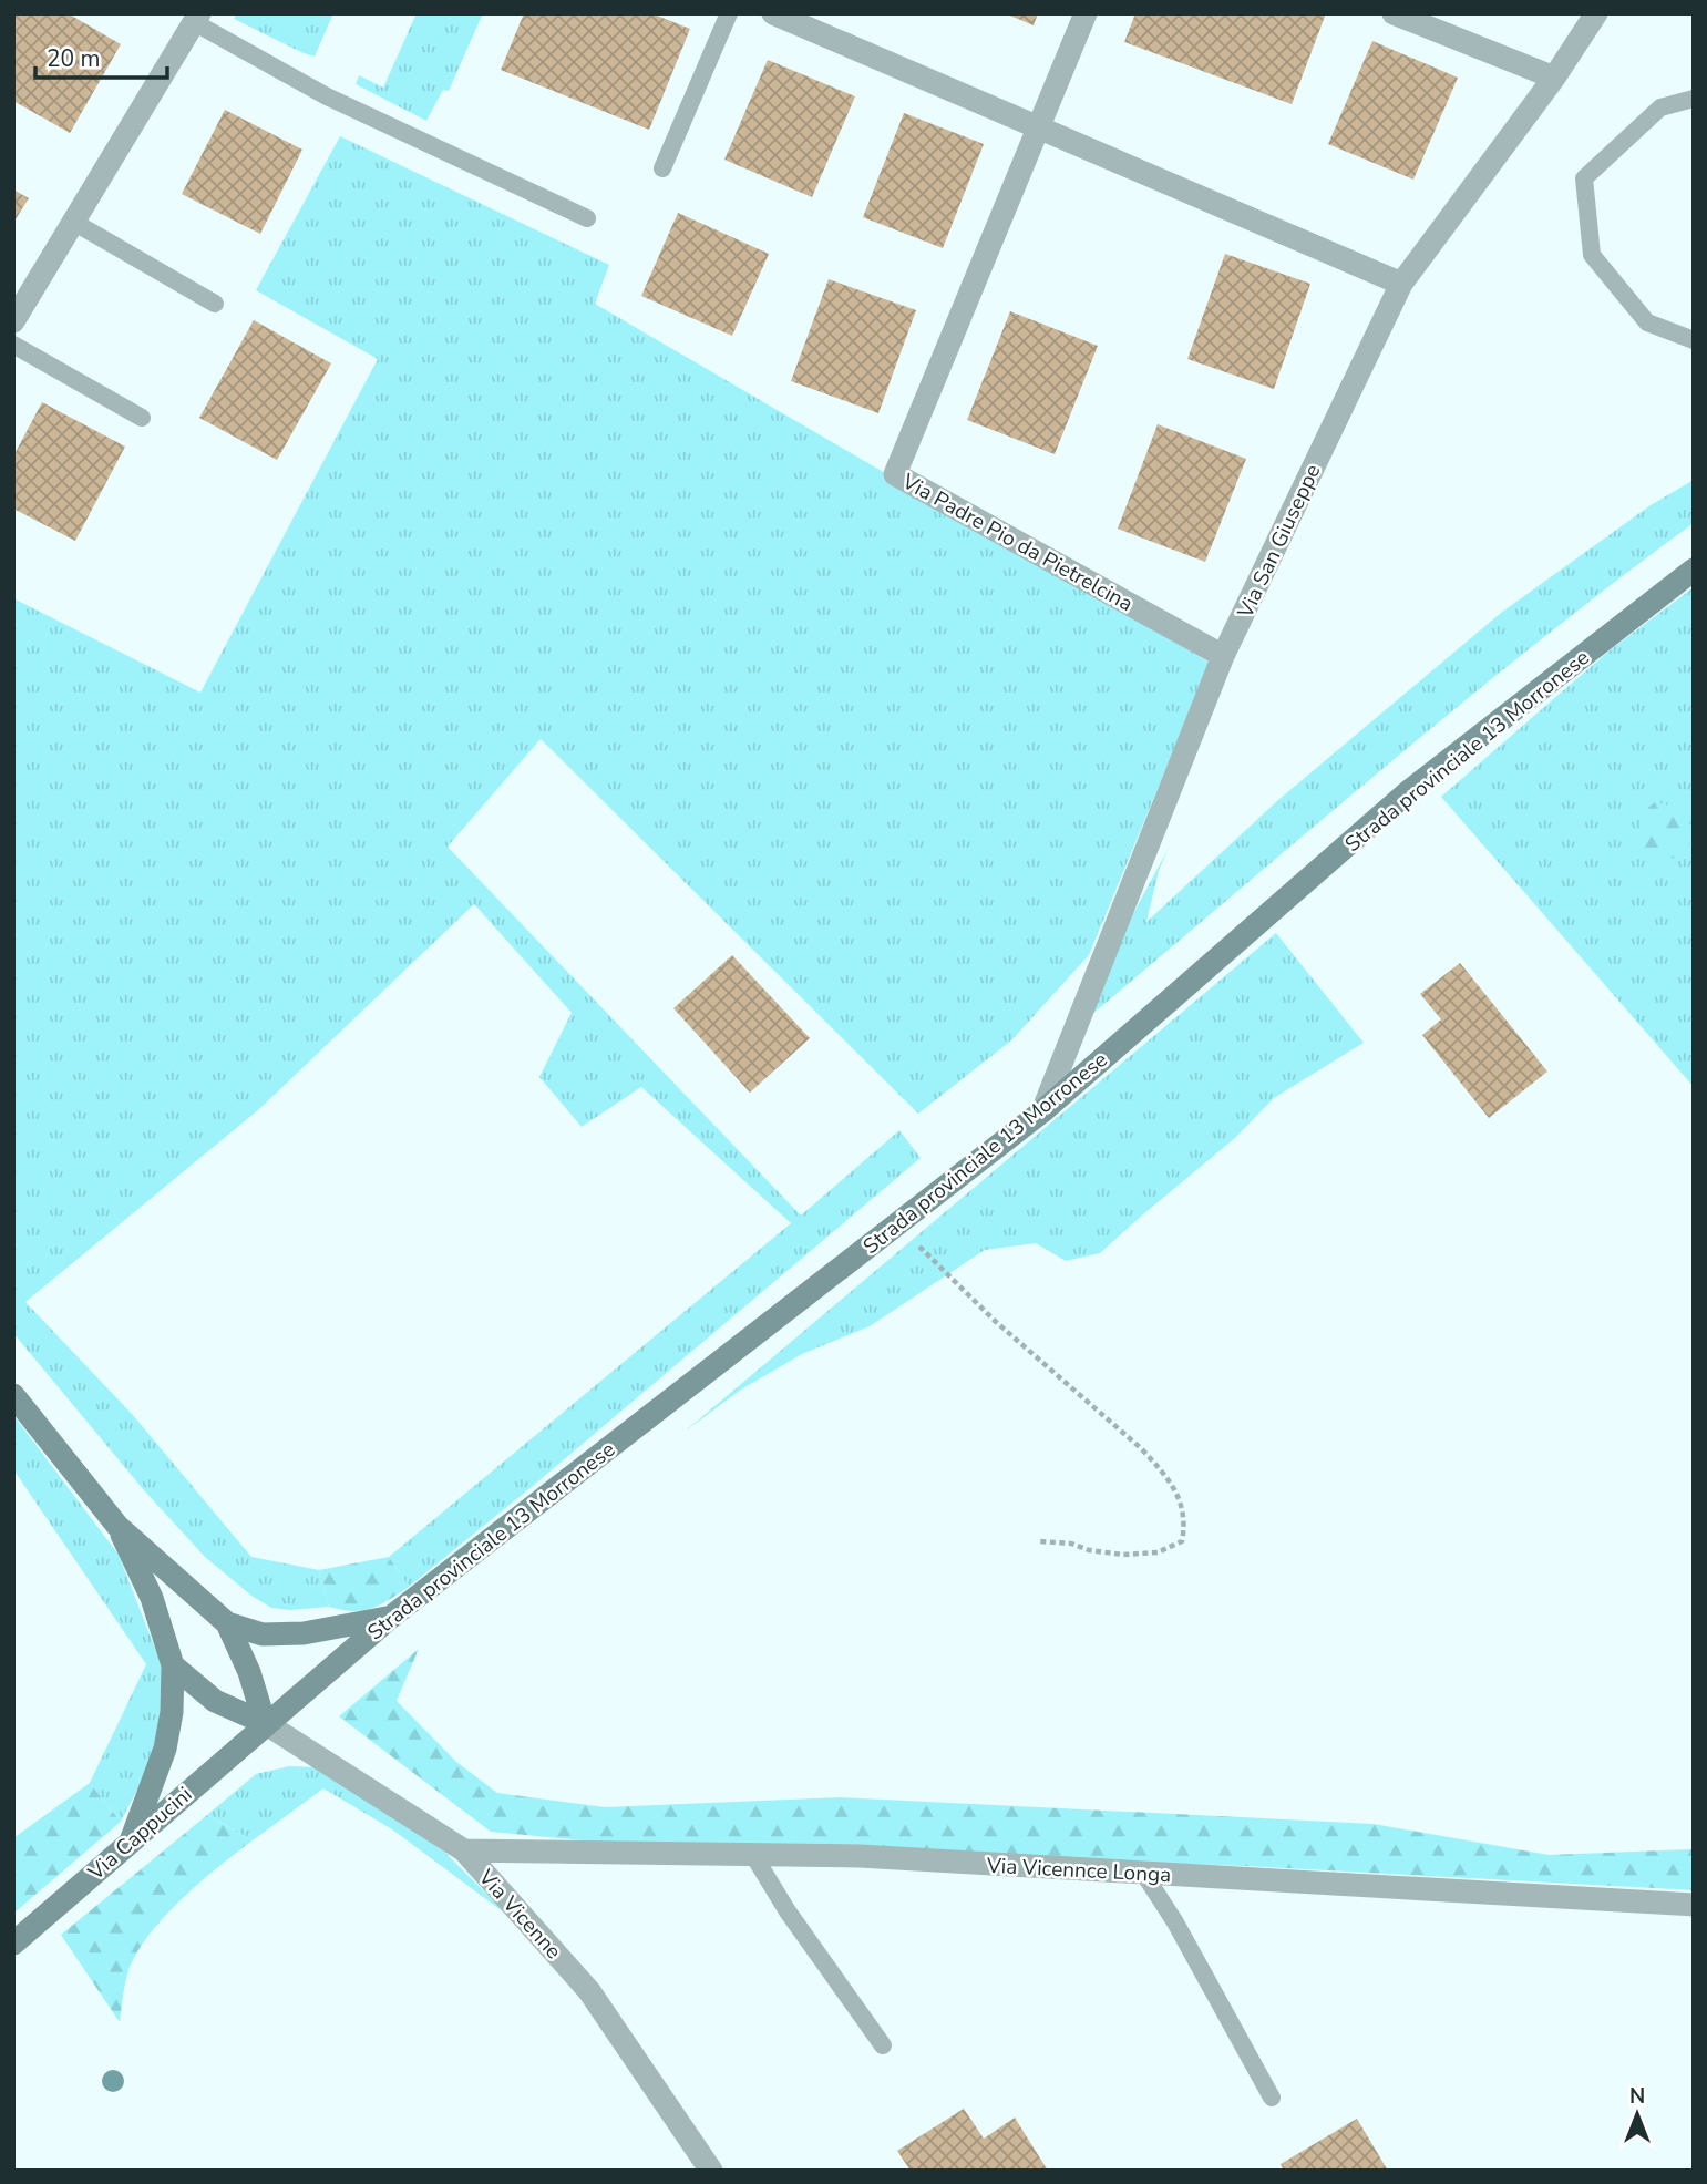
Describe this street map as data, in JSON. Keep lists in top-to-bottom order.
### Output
{
  "streets": {
    "main road": ["Strada provinciale 13 Morronese", "Via Cappucini"],
    "street": [
      "Via San Giuseppe",
      "Via Padre Pio da Pietrelcina",
      "Via Vicennce Longa",
      "Via Vicenne"
    ]
  },
  "crossings": [
    ["Via San Giuseppe", "Via Padre Pio da Pietrelcina"],
    ["Via San Giuseppe", "Strada provinciale 13 Morronese"],
    ["Strada provinciale 13 Morronese", "Via Cappucini"],
    ["Strada provinciale 13 Morronese", "Via Vicenne"],
    ["Via Cappucini", "Via Vicenne"],
    ["Via Vicennce Longa", "Via Vicenne"]
  ],
  "scale_bar": "20 m",
  "north": "top"
}
